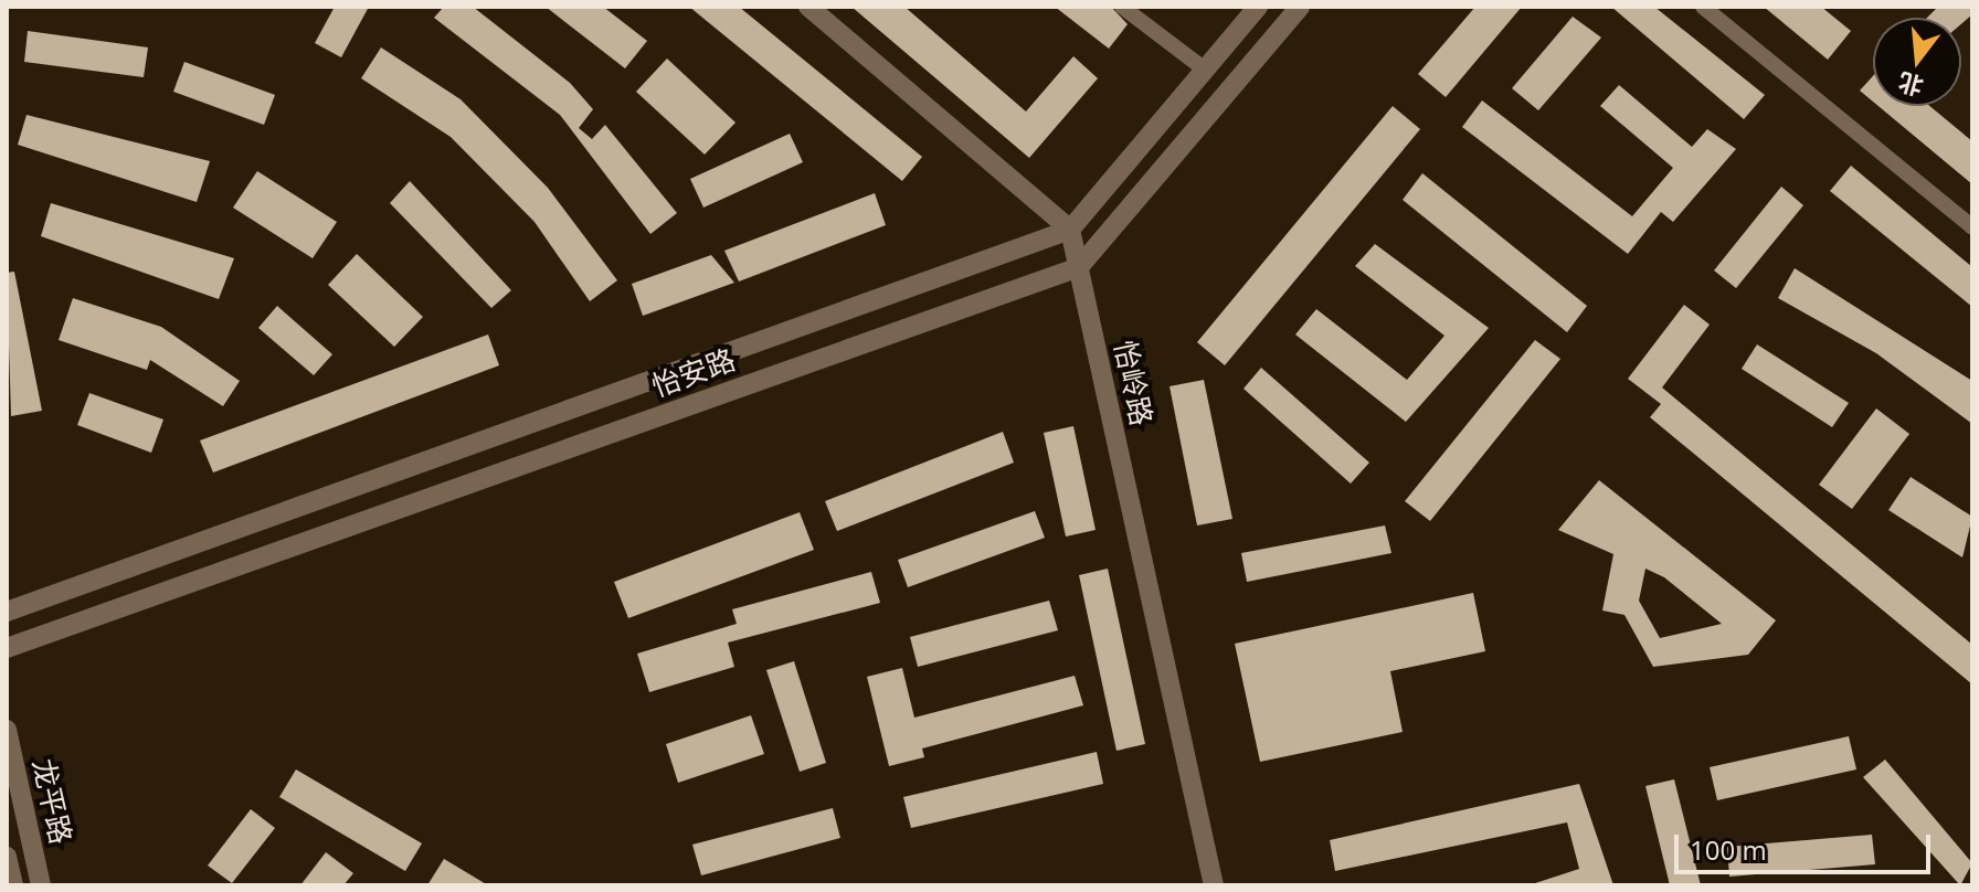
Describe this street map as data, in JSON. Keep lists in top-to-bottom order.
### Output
{
  "streets": {
    "street": ["怡安路", "怡岭路", "龙平路"]
  },
  "crossings": [
    ["怡安路", "怡岭路"]
  ],
  "scale_bar": "100 m",
  "north": "bottom"
}
